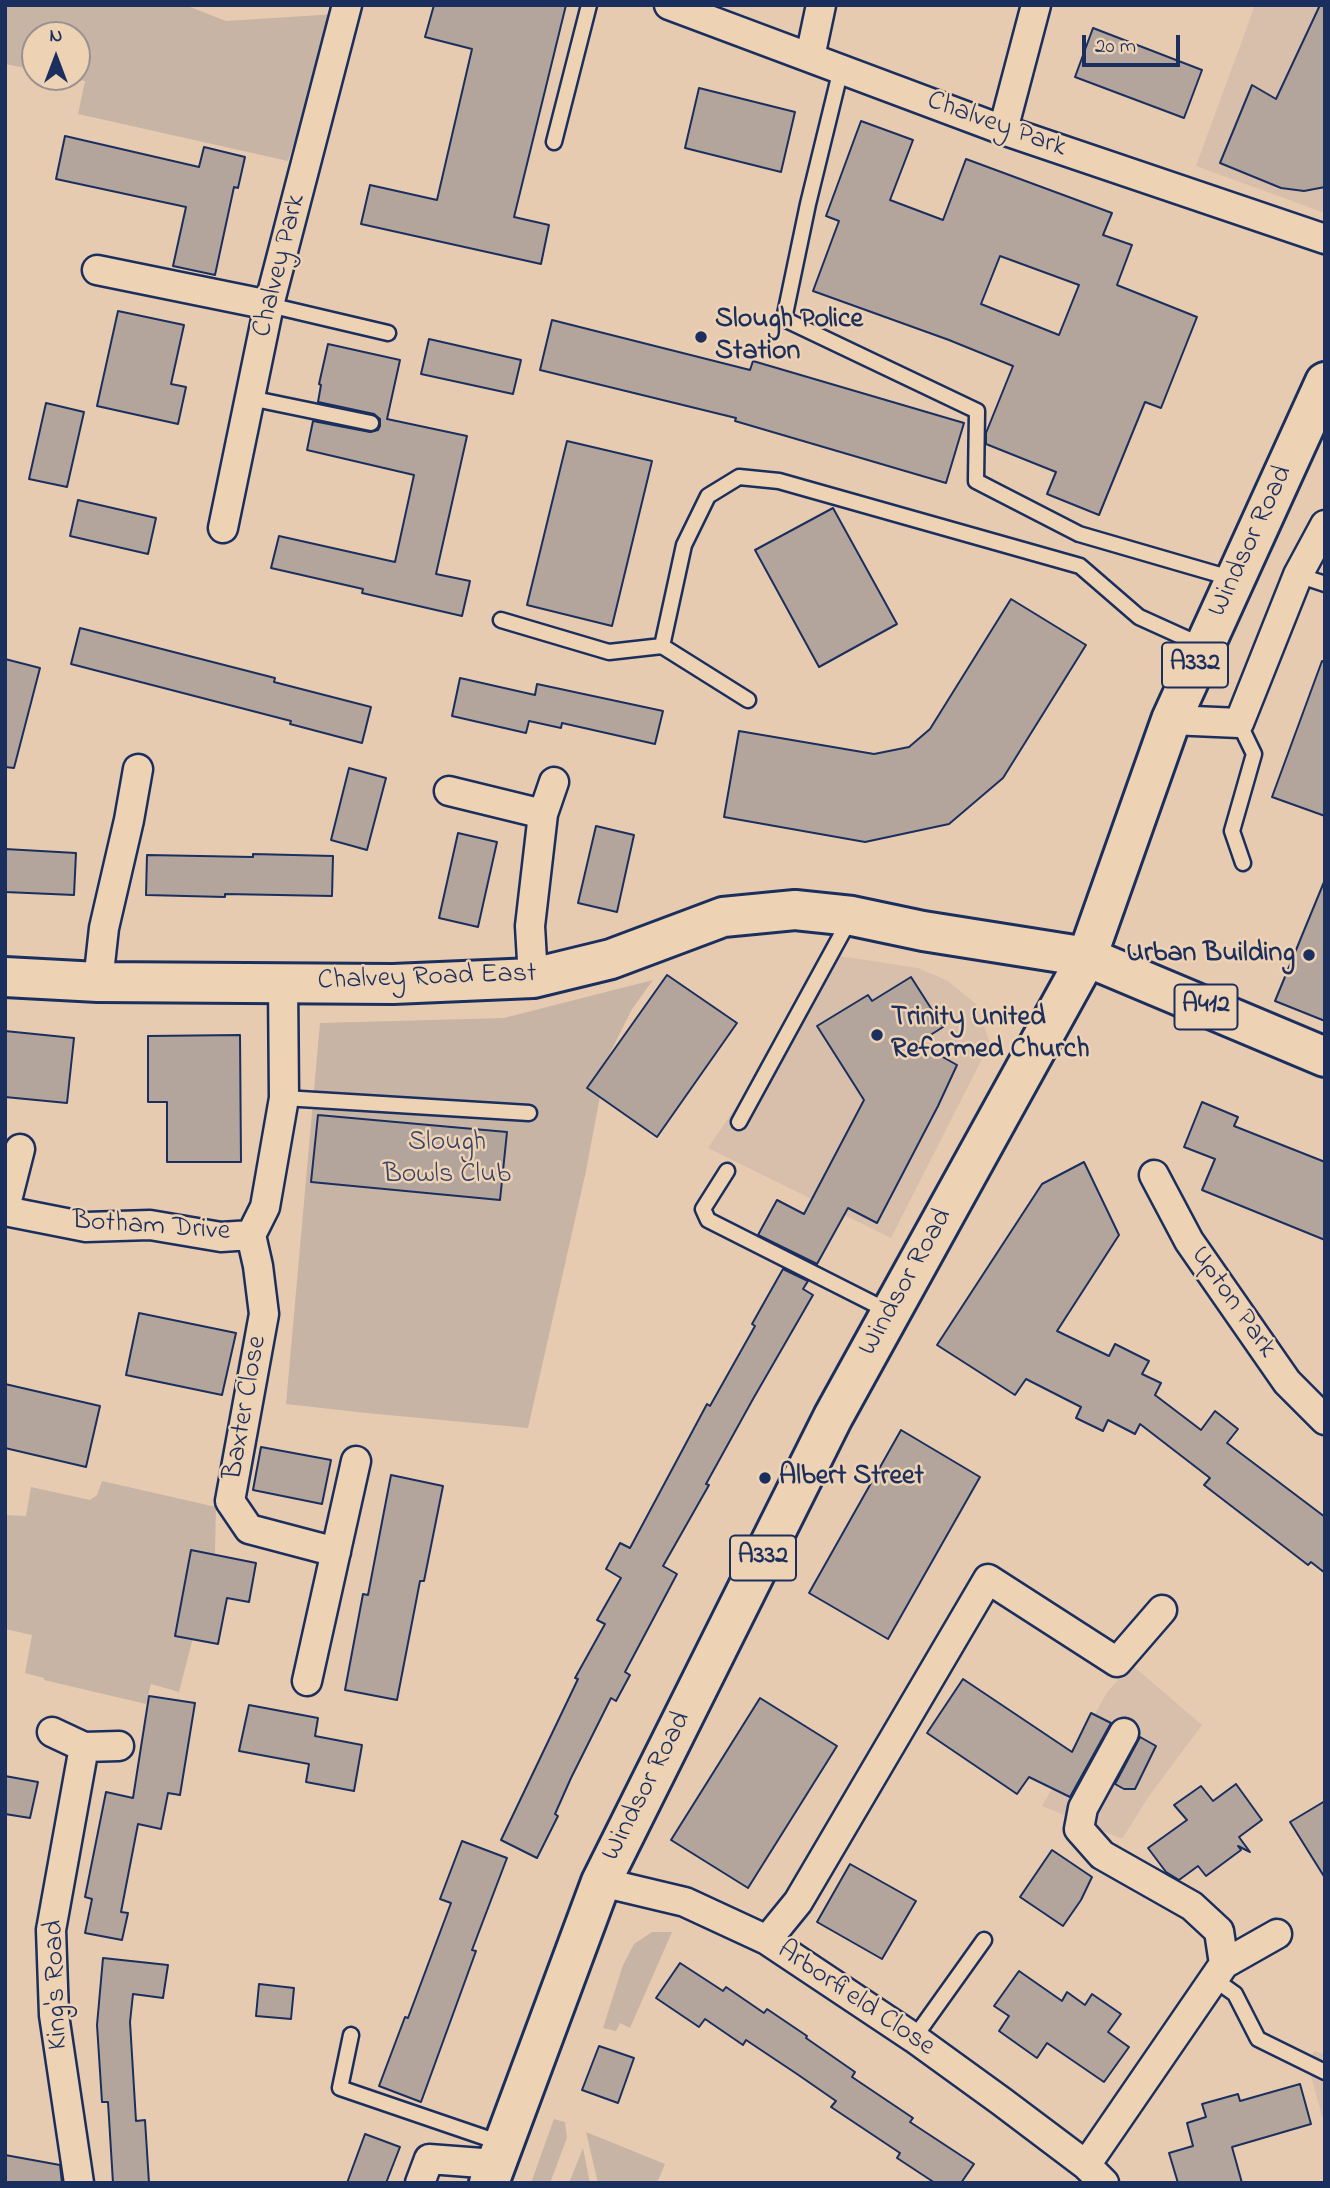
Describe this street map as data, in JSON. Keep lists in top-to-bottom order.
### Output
{
  "streets": {
    "main road": [
      "Windsor Road",
      "A332",
      "Chalvey Road East",
      "A412"
    ],
    "street": [
      "Chalvey Park",
      "Botham Drive",
      "Upton Park",
      "Baxter Close",
      "King's Road",
      "Arborfield Close"
    ]
  },
  "crossings": [
    ["Windsor Road", "Chalvey Road East"],
    ["Windsor Road", "A412"],
    ["Windsor Road", "Arborfield Close"],
    ["Chalvey Road East", "A412"],
    ["Chalvey Road East", "Botham Drive"],
    ["Botham Drive", "Baxter Close"]
  ],
  "parks": ["Slough Bowls Club"],
  "places": [
    "Slough Police Station",
    "Urban Building",
    "Trinity United Reformed Church",
    "Albert Street"
  ],
  "scale_bar": "20 m",
  "north": "top"
}
